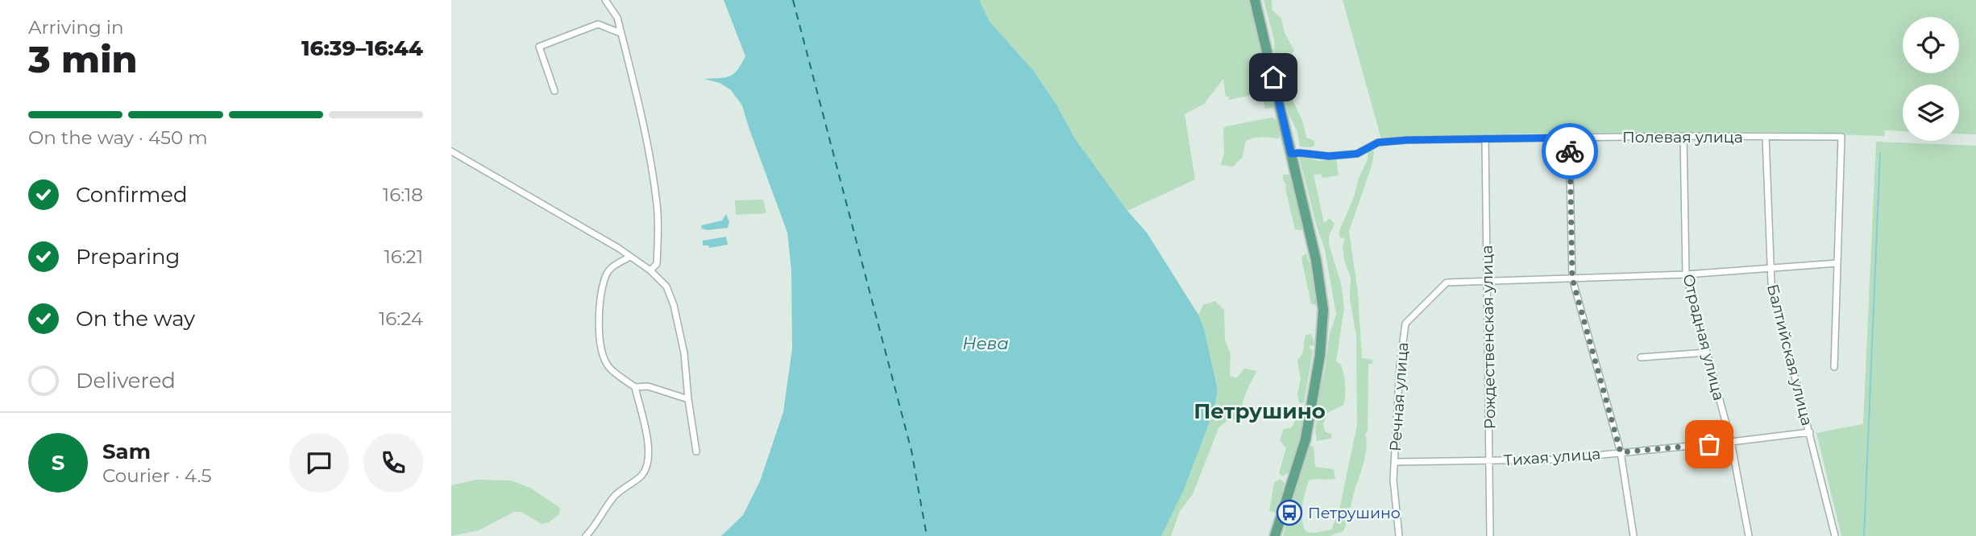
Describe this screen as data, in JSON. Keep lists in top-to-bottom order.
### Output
{
  "streets": {
    "street": [
      "Полевая улица",
      "Рождественская улица",
      "Отрадная улица",
      "Балтийская улица",
      "Речная улица",
      "Тихая улица"
    ]
  },
  "crossings": [
    ["Полевая улица", "Рождественская улица"],
    ["Полевая улица", "Отрадная улица"],
    ["Полевая улица", "Балтийская улица"],
    ["Полевая улица", "Речная улица"],
    ["Рождественская улица", "Речная улица"],
    ["Рождественская улица", "Тихая улица"],
    ["Отрадная улица", "Речная улица"],
    ["Отрадная улица", "Тихая улица"],
    ["Балтийская улица", "Речная улица"],
    ["Балтийская улица", "Тихая улица"],
    ["Речная улица", "Тихая улица"]
  ],
  "districts": ["Петрушино"],
  "water": ["Нева"],
  "places": {
    "bus stop": ["Петрушино"]
  },
  "page": {
    "heading": ["3 min", "Arriving in", "16:39–16:44"],
    "panel": ["Sam", "Courier · 4.5"],
    "bar": "On the way · 450 m",
    "list": [
      ["Confirmed", "16:18"],
      ["Preparing", "16:21"],
      ["On the way", "16:24"],
      "Delivered"
    ],
    "round": "S"
  }
}
